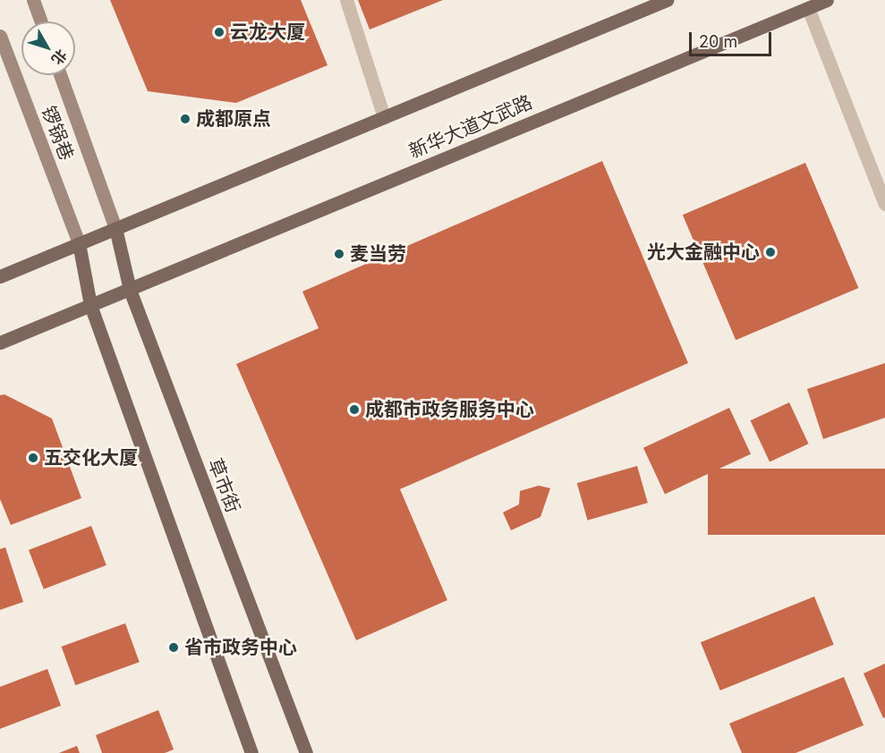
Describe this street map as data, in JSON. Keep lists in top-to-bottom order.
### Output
{
  "streets": {
    "main road": ["新华大道文武路", "锣锅巷", "草市街"]
  },
  "crossings": [
    ["新华大道文武路", "草市街"],
    ["锣锅巷", "草市街"]
  ],
  "places": [
    "云龙大厦",
    "成都原点",
    "光大金融中心",
    "麦当劳",
    "成都市政务服务中心",
    "五交化大厦",
    "省市政务中心"
  ],
  "scale_bar": "20 m",
  "north": "bottom right"
}
